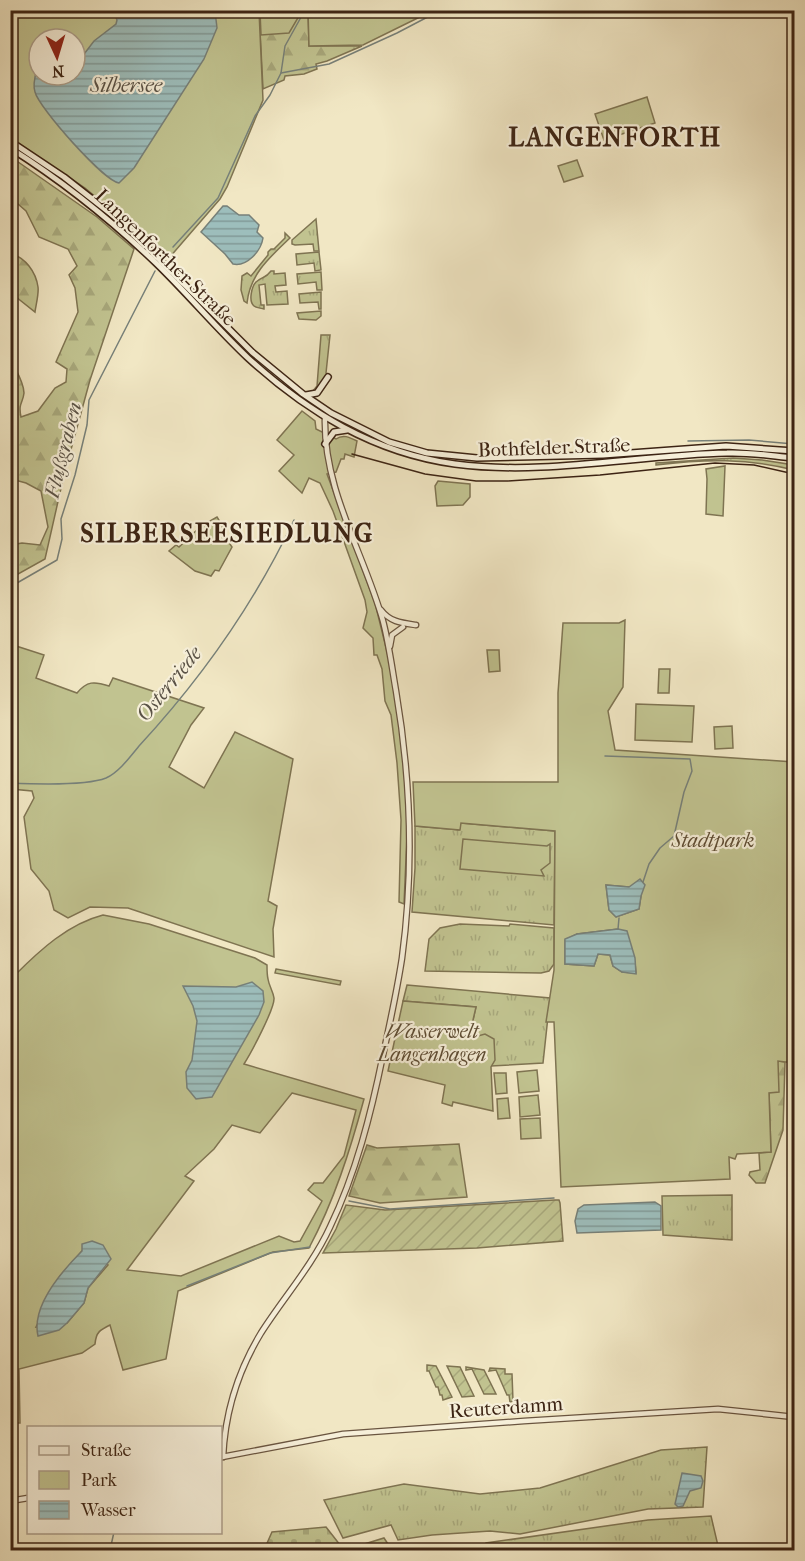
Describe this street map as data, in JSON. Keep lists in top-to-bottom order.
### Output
{
  "streets": {
    "main road": ["Langenforther Straße", "Bothfelder Straße"],
    "street": ["Reuterdamm"]
  },
  "crossings": [
    ["Langenforther Straße", "Bothfelder Straße"]
  ],
  "districts": ["LANGENFORTH", "SILBERSEESIEDLUNG"],
  "water": ["Silbersee", "Flußgraben", "Osterriede"],
  "parks": ["Stadtpark", "Wasserwelt Langenhagen"],
  "legend": ["Straße", "Park", "Wasser"],
  "north": "bottom"
}
